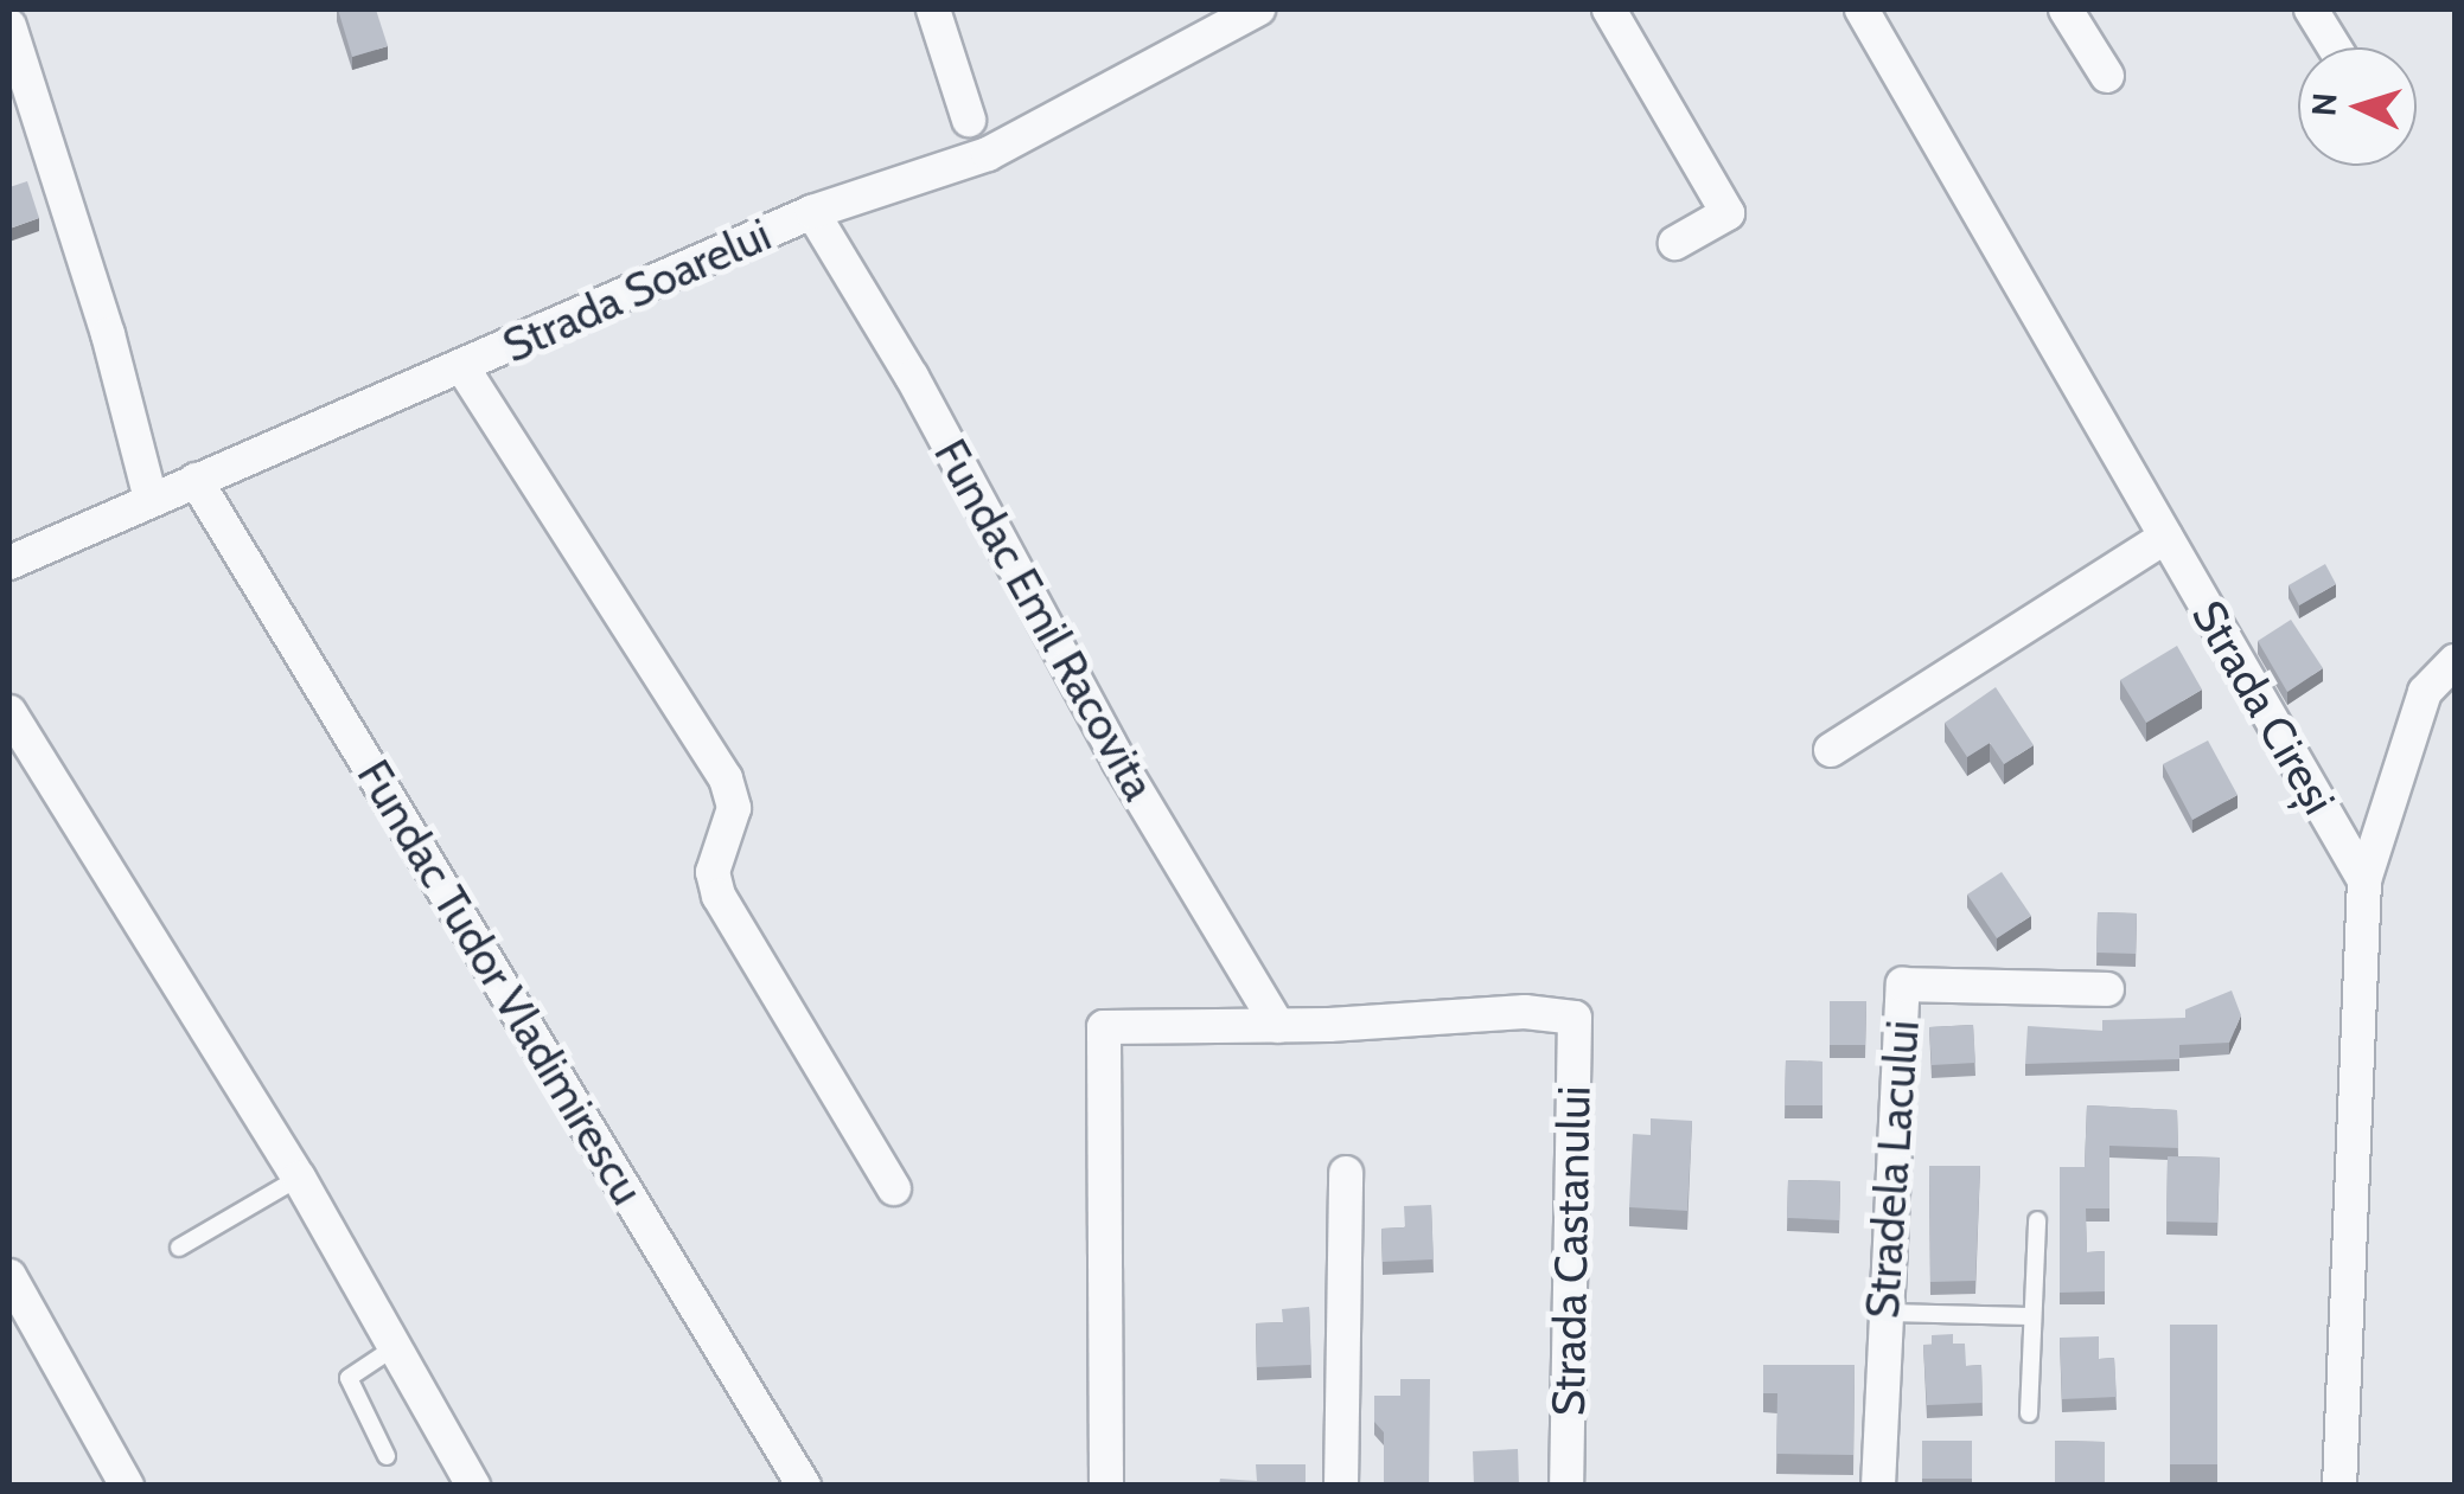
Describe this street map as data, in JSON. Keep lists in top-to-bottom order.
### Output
{
  "streets": {
    "street": [
      "Strada Soarelui",
      "Fundac Emil Racovita",
      "Strada Cireși",
      "Fundac Tudor Vladimirescu",
      "Stradela Lacului",
      "Strada Castanului"
    ]
  },
  "crossings": [
    ["Strada Soarelui", "Fundac Emil Racovita"],
    ["Strada Soarelui", "Fundac Tudor Vladimirescu"],
    ["Fundac Emil Racovita", "Strada Castanului"]
  ],
  "north": "left"
}
